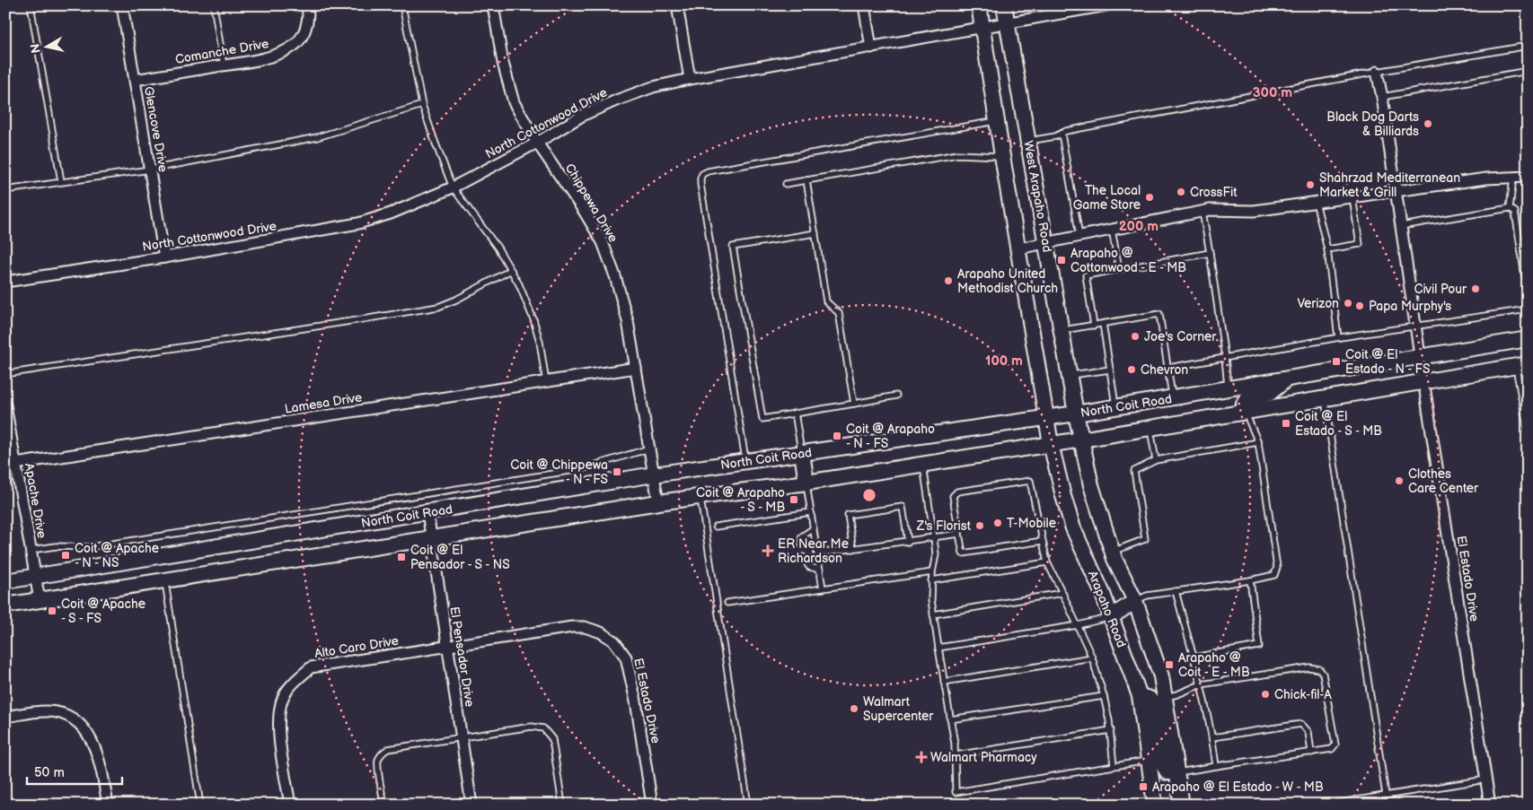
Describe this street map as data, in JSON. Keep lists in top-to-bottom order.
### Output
{
  "streets": {
    "main road": ["West Arapaho Road", "North Coit Road", "Arapaho Road"],
    "street": [
      "Comanche Drive",
      "North Cottonwood Drive",
      "Glencove Drive",
      "Chippewa Drive",
      "Lamesa Drive",
      "Apache Drive",
      "El Estado Drive",
      "Alto Caro Drive",
      "El Pensador Drive"
    ]
  },
  "crossings": [
    ["Comanche Drive", "Glencove Drive"],
    ["North Cottonwood Drive", "Glencove Drive"],
    ["North Cottonwood Drive", "West Arapaho Road"],
    ["North Cottonwood Drive", "Chippewa Drive"],
    ["West Arapaho Road", "North Coit Road"],
    ["West Arapaho Road", "Arapaho Road"],
    ["Chippewa Drive", "Lamesa Drive"],
    ["Chippewa Drive", "North Coit Road"],
    ["Lamesa Drive", "Apache Drive"],
    ["North Coit Road", "Apache Drive"],
    ["North Coit Road", "El Estado Drive"],
    ["North Coit Road", "Arapaho Road"],
    ["North Coit Road", "El Pensador Drive"],
    ["El Estado Drive", "Alto Caro Drive"],
    ["El Estado Drive", "El Pensador Drive"],
    ["Alto Caro Drive", "El Pensador Drive"]
  ],
  "places": {
    "other": [
      "Black Dog Darts & Billiards",
      "Shahrzad Mediterranean Market & Grill",
      "CrossFit",
      "The Local Game Store",
      "Arapaho United Methodist Church",
      "Civil Pour",
      "Verizon",
      "Papa Murphy's",
      "Joe's Corner",
      "Chevron",
      "Clothes Care Center",
      "T-Mobile",
      "Z's Florist",
      "Chick-fil-A",
      "Walmart Supercenter"
    ],
    "transit": [
      "Arapaho @ Cottonwood - E - MB",
      "Coit @ El Estado - N - FS",
      "Coit @ El Estado - S - MB",
      "Coit @ Arapaho - N - FS",
      "Coit @ Chippewa - N - FS",
      "Coit @ Arapaho - S - MB",
      "Coit @ Apache - N - NS",
      "Coit @ El Pensador - S - NS",
      "Coit @ Apache - S - FS",
      "Arapaho @ Coit - E - MB",
      "Arapaho @ El Estado - W - MB"
    ],
    "health": ["ER Near Me Richardson", "Walmart Pharmacy"]
  },
  "scale_bar": "50 m",
  "north": "left",
  "rings": ["300 m", "200 m", "100 m"]
}
